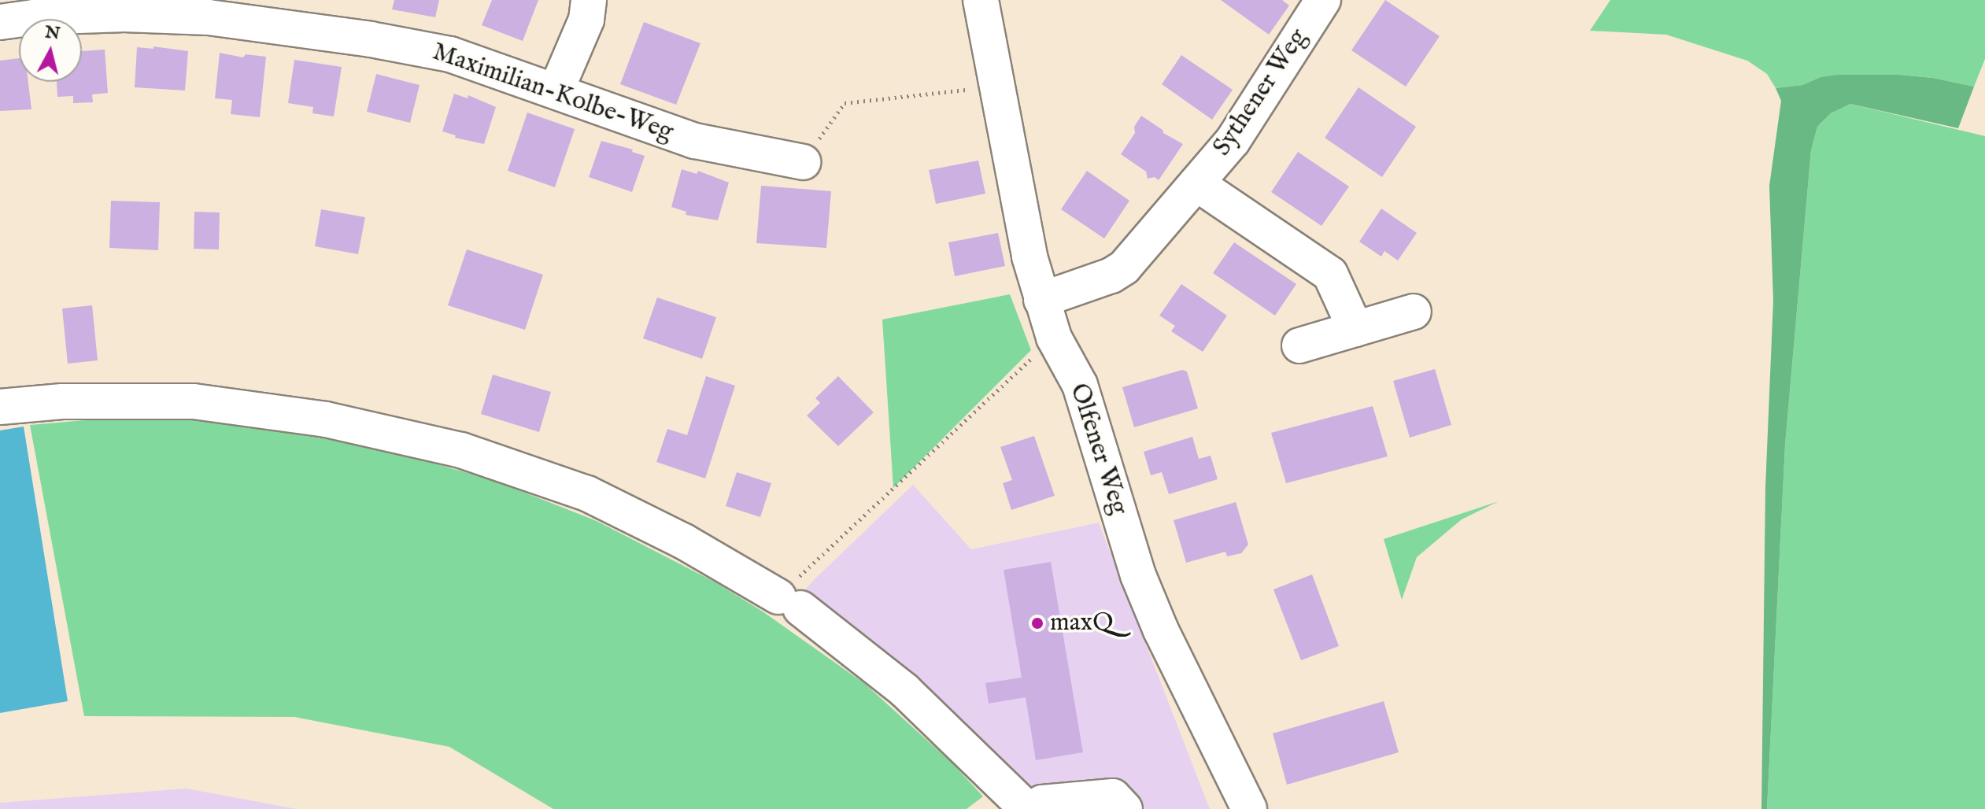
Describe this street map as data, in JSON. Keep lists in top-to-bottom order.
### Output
{
  "streets": {
    "street": ["Maximilian-Kolbe-Weg", "Sythener Weg", "Olfener Weg"]
  },
  "crossings": [
    ["Sythener Weg", "Olfener Weg"]
  ],
  "places": ["maxQ"],
  "north": "top"
}
